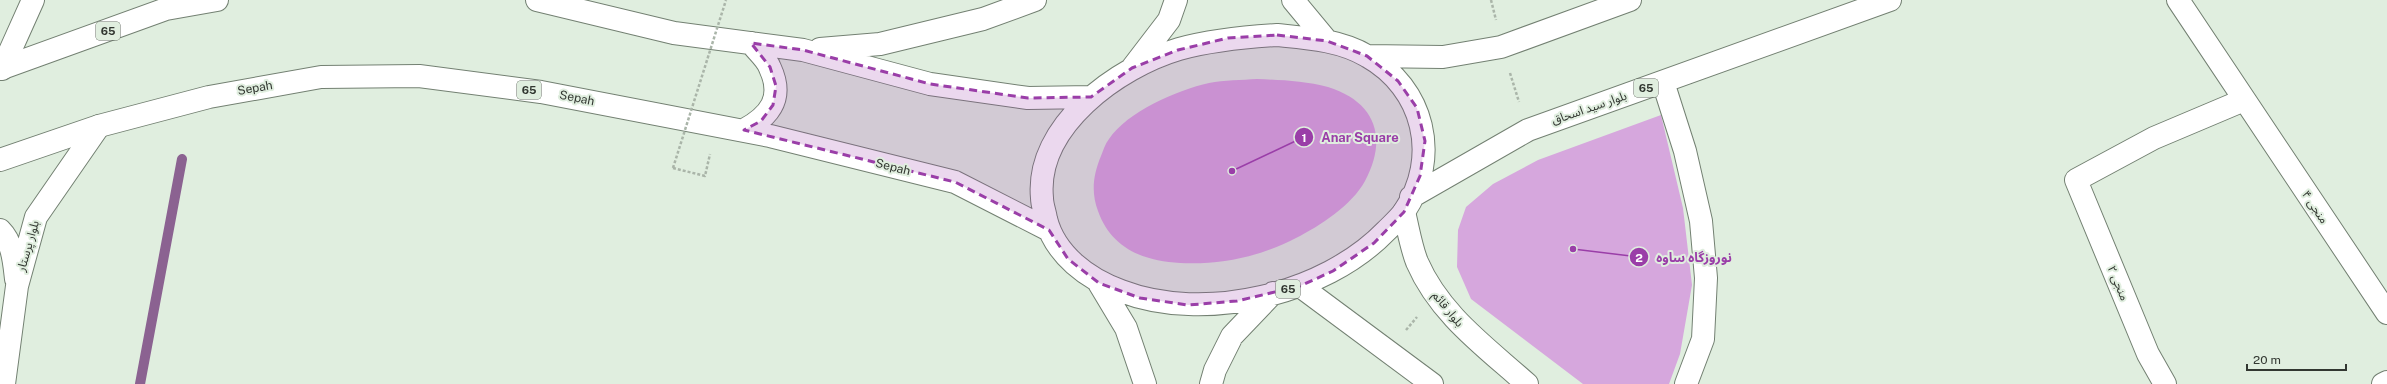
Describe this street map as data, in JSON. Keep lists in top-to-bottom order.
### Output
{
  "streets": {
    "main road": [
      "65",
      "Sepah",
      "بلوار سید اسحاق",
      "منجی ۴",
      "بلوار پرستار",
      "منجی ۲",
      "بلوار قائم"
    ]
  },
  "crossings": [
    ["65", "Sepah"],
    ["65", "بلوار سید اسحاق"],
    ["65", "بلوار قائم"],
    ["Sepah", "بلوار پرستار"],
    ["بلوار سید اسحاق", "بلوار قائم"],
    ["منجی ۴", "منجی ۲"]
  ],
  "places": ["Anar Square", "نوروزگاه ساوه"],
  "scale_bar": "20 m"
}
